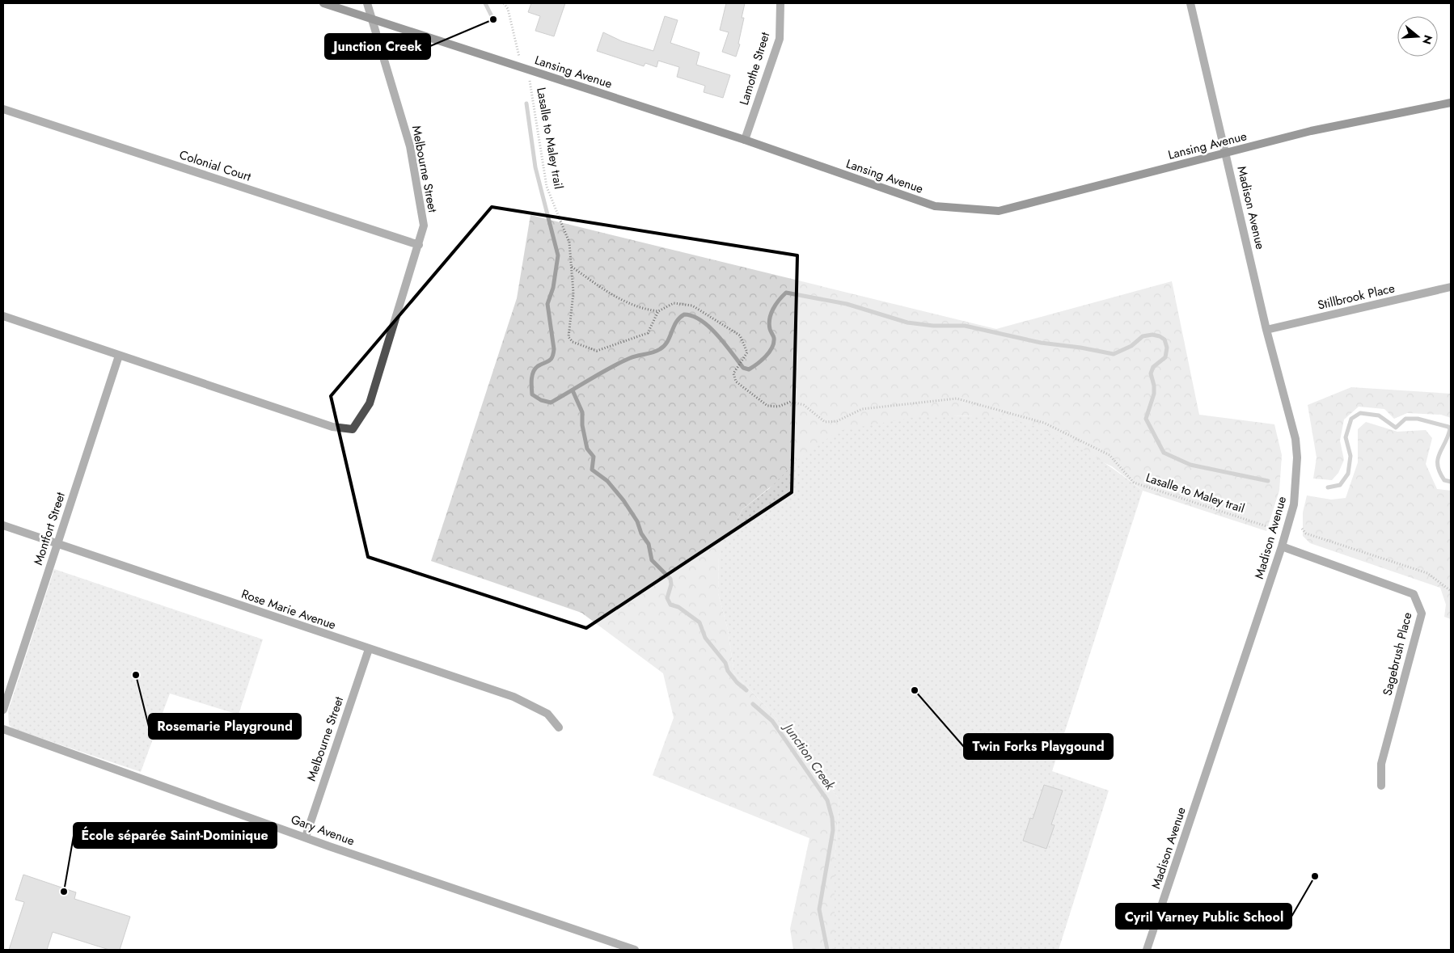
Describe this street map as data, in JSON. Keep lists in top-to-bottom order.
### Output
{
  "streets": {
    "street": [
      "Lamothe Street",
      "Lansing Avenue",
      "Colonial Court",
      "Melbourne Street",
      "Madison Avenue",
      "Stillbrook Place",
      "Montfort Street",
      "Rose Marie Avenue",
      "Sagebrush Place",
      "Gary Avenue"
    ],
    "path": ["Lasalle to Maley trail"]
  },
  "crossings": [
    ["Lamothe Street", "Lansing Avenue"],
    ["Lansing Avenue", "Lasalle to Maley trail"],
    ["Lansing Avenue", "Melbourne Street"],
    ["Lansing Avenue", "Madison Avenue"],
    ["Colonial Court", "Melbourne Street"],
    ["Melbourne Street", "Montfort Street"],
    ["Melbourne Street", "Rose Marie Avenue"],
    ["Melbourne Street", "Gary Avenue"],
    ["Madison Avenue", "Stillbrook Place"],
    ["Madison Avenue", "Sagebrush Place"],
    ["Montfort Street", "Rose Marie Avenue"]
  ],
  "water": ["Junction Creek"],
  "places": [
    "Junction Creek",
    "Rosemarie Playground",
    "Twin Forks Playgound",
    "Cyril Varney Public School",
    "École séparée Saint-Dominique"
  ],
  "north": "right"
}
